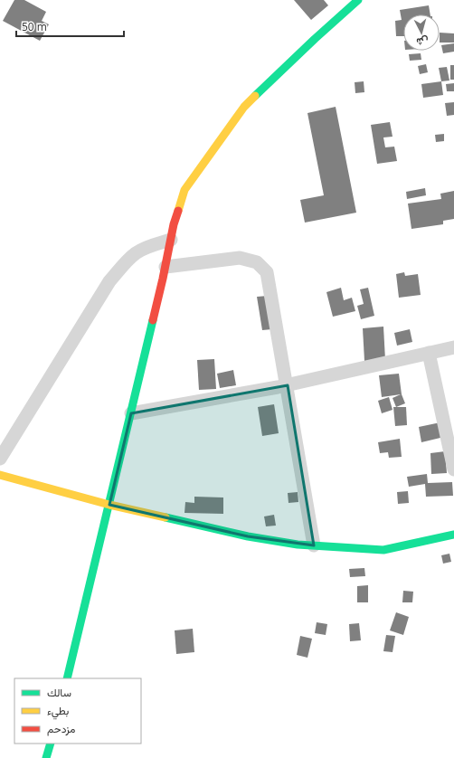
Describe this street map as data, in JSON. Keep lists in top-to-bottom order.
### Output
{
  "legend": ["سالك", "بطيء", "مزدحم"],
  "scale_bar": "50 m",
  "north": "bottom"
}
